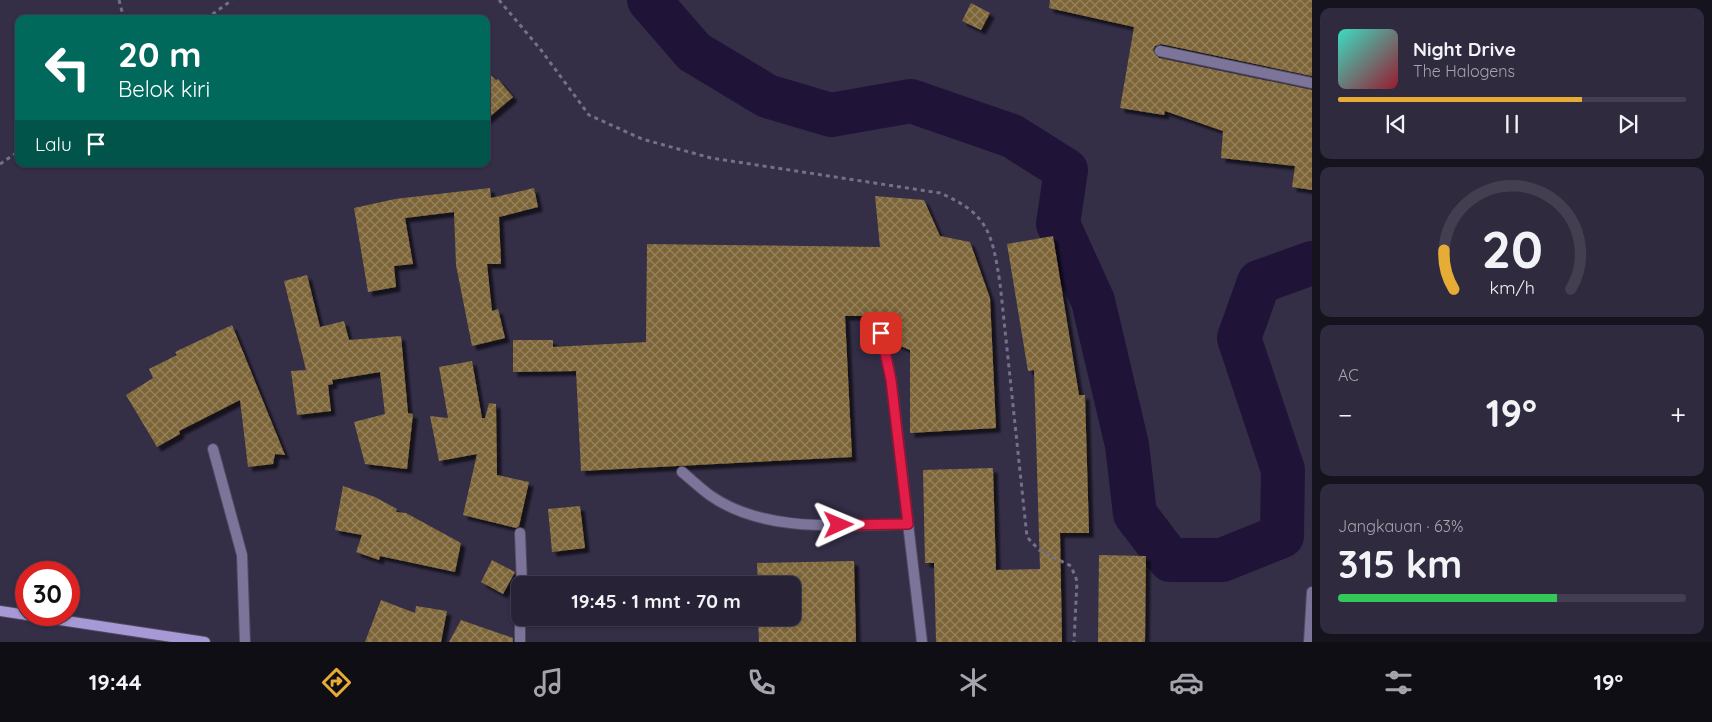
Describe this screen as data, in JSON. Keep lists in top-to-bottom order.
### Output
{
  "page": {
    "turn": ["20 m", "Belok kiri"],
    "song": ["Night Drive", "The Halogens"],
    "then": "Lalu",
    "tile": [
      "AC",
      ["Jangkauan · 63%", "315 km"]
    ],
    "heat": ["−", "19°", "+"],
    "limit": "30",
    "trip": "19:45 · 1 mnt · 70 m",
    "tabs": ["19:44", "19°"],
    "gauge": ["20", "km/h"]
  }
}
